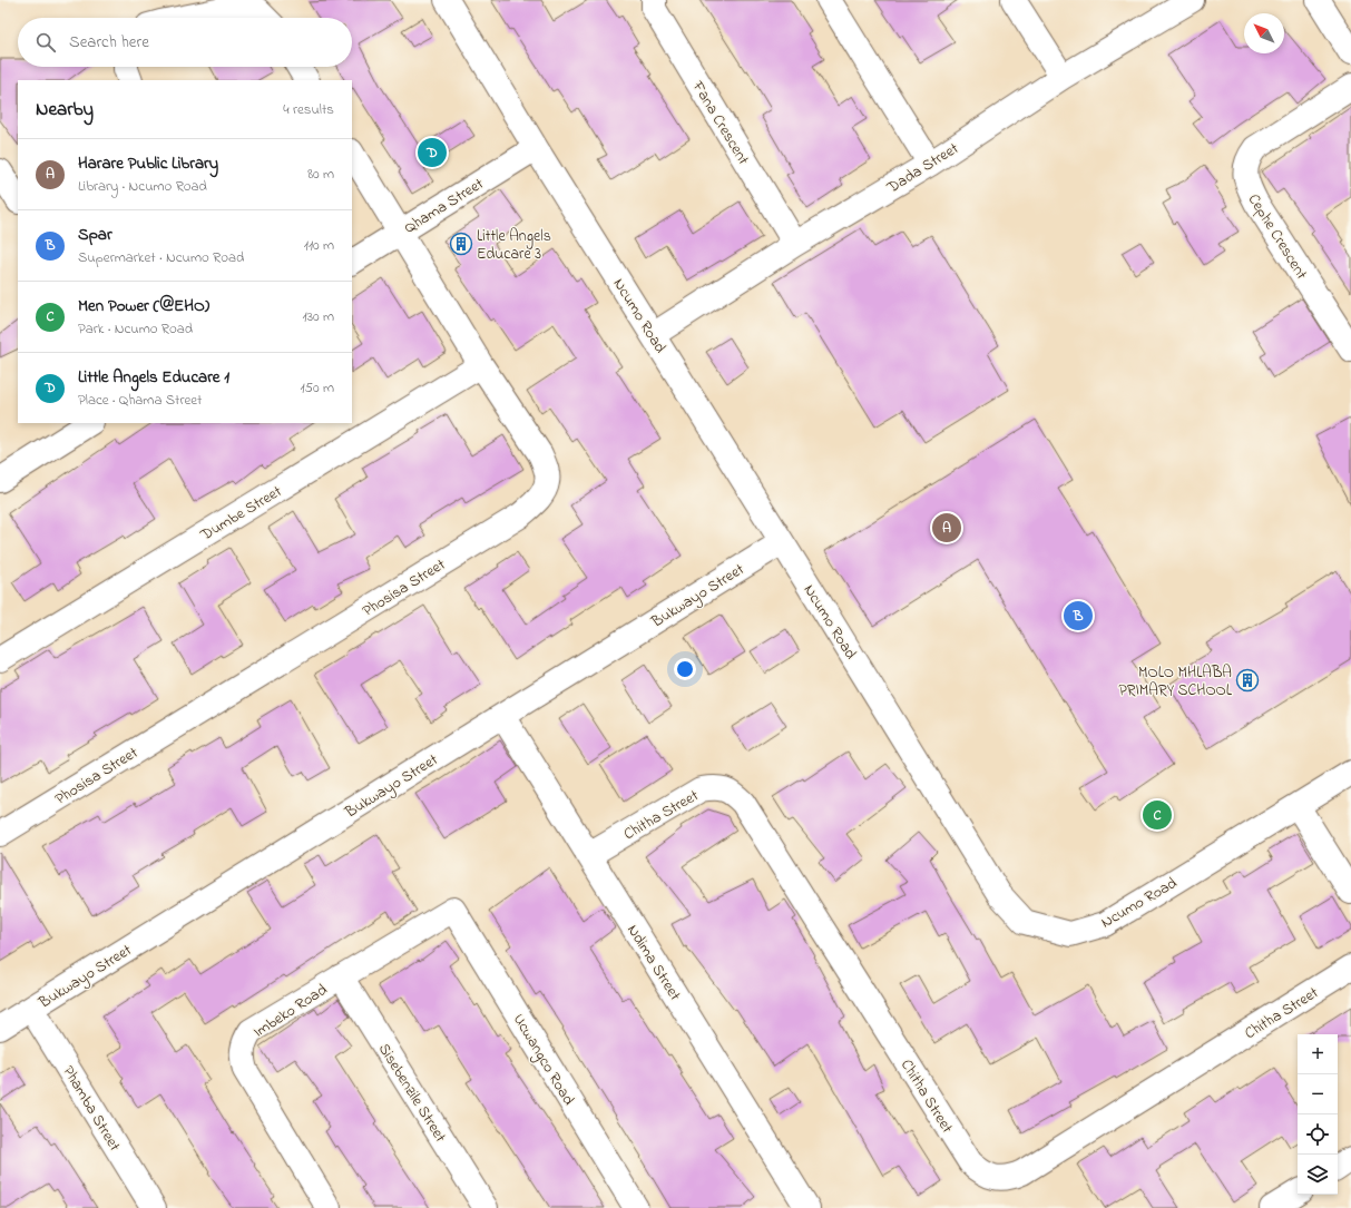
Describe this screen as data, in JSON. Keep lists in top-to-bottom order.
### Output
{
  "streets": {
    "street": [
      "Fana Crescent",
      "Dada Street",
      "Qhama Street",
      "Cephe Crescent",
      "Ncumo Road",
      "Dumbe Street",
      "Phosisa Street",
      "Bukwayo Street",
      "Chitha Street",
      "Ndima Street",
      "Imbeko Road",
      "Ucwangco Road",
      "Sisebenzile Street",
      "Phamba Street"
    ]
  },
  "crossings": [
    ["Fana Crescent", "Dada Street"],
    ["Dada Street", "Ncumo Road"],
    ["Qhama Street", "Ncumo Road"],
    ["Qhama Street", "Phosisa Street"],
    ["Ncumo Road", "Bukwayo Street"],
    ["Dumbe Street", "Phosisa Street"],
    ["Bukwayo Street", "Ndima Street"],
    ["Bukwayo Street", "Phamba Street"],
    ["Chitha Street", "Ndima Street"],
    ["Imbeko Road", "Ucwangco Road"],
    ["Imbeko Road", "Sisebenzile Street"]
  ],
  "places": {
    "building": ["Little Angels Educare 3", "MOLO MHLABA PRIMARY SCHOOL"]
  },
  "north": "top left",
  "page": {
    "search": "Search here",
    "heading": ["Nearby", "4 results"],
    "pins": [
      "D",
      "A",
      "B",
      "C"
    ],
    "list": [
      {
        "mark": "A",
        "name": "Harare Public Library",
        "note": "Library · Ncumo Road",
        "value": "80 m"
      },
      {
        "mark": "B",
        "name": "Spar",
        "note": "Supermarket · Ncumo Road",
        "value": "110 m"
      },
      {
        "mark": "C",
        "name": "Men Power (@EHO)",
        "note": "Park · Ncumo Road",
        "value": "130 m"
      },
      {
        "mark": "D",
        "name": "Little Angels Educare 1",
        "note": "Place · Qhama Street",
        "value": "150 m"
      }
    ],
    "map_buttons": ["+", "−"]
  }
}
